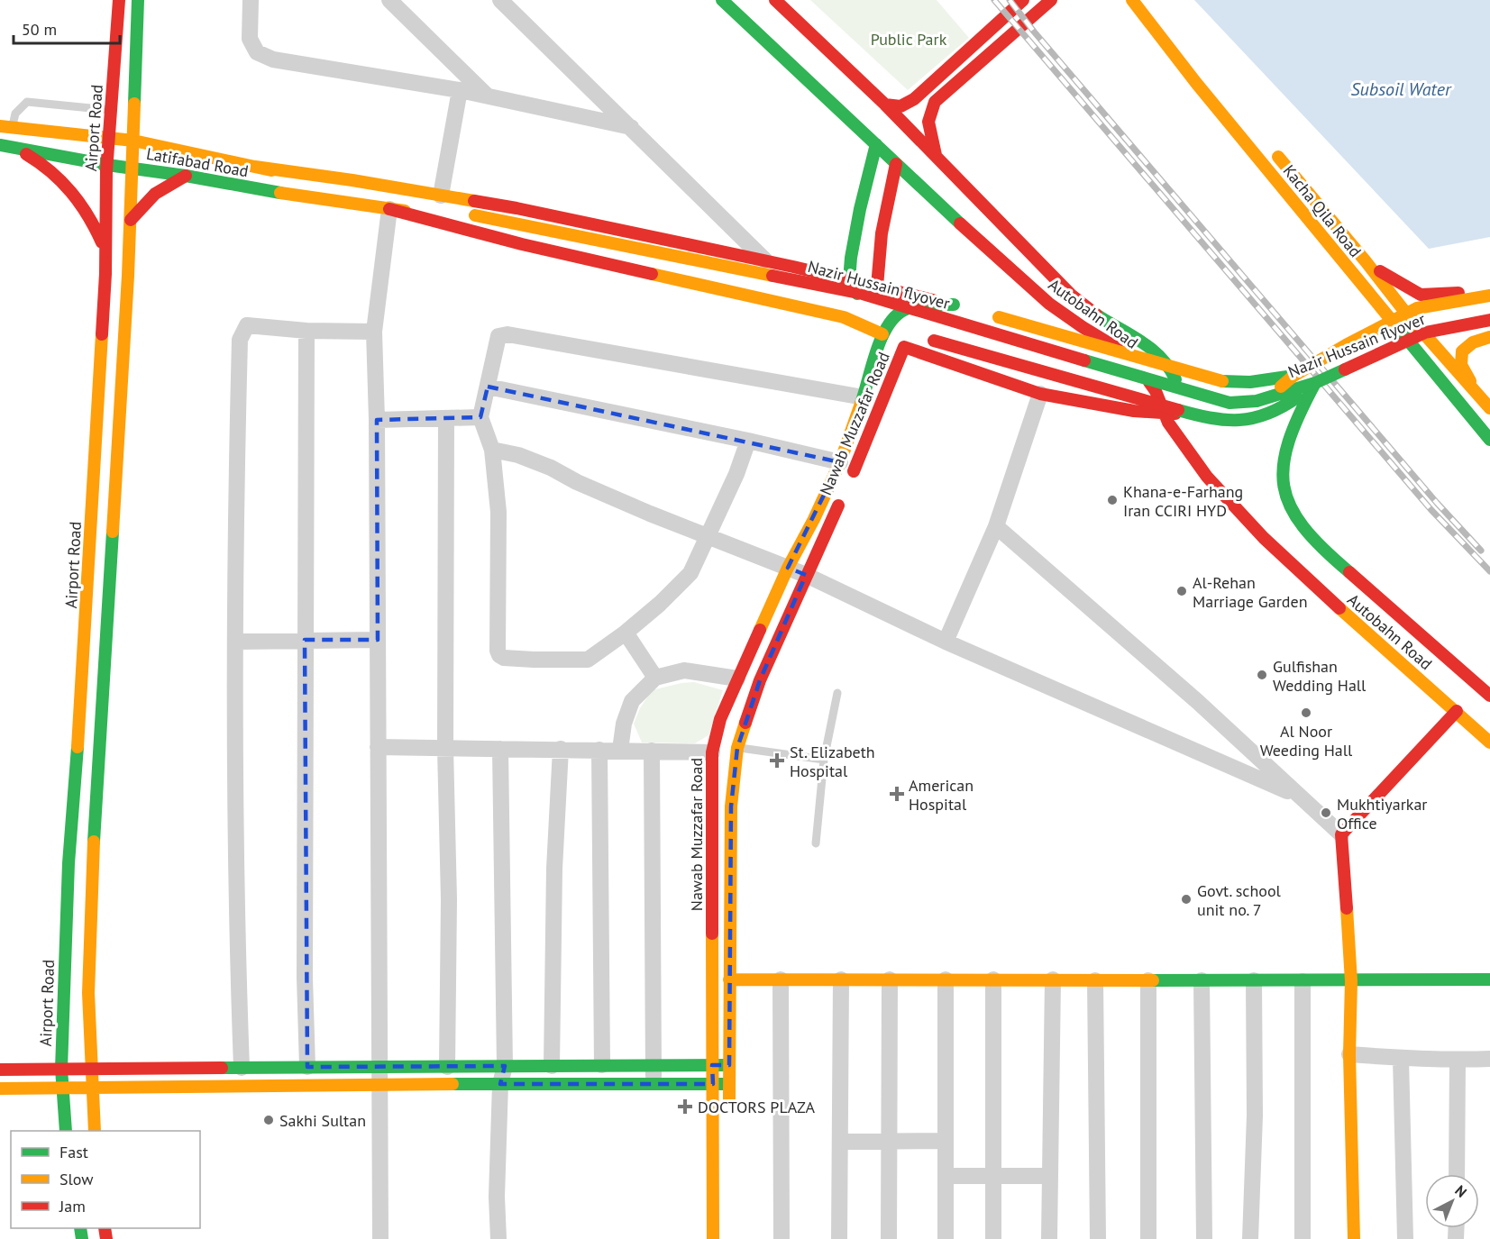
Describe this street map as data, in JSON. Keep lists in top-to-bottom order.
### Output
{
  "streets": {
    "main road": [
      "Airport Road",
      "Latifabad Road",
      "Kacha Qila Road",
      "Nazir Hussain flyover",
      "Autobahn Road",
      "Nawab Muzzafar Road"
    ]
  },
  "crossings": [
    ["Airport Road", "Latifabad Road"],
    ["Latifabad Road", "Nazir Hussain flyover"],
    ["Latifabad Road", "Nawab Muzzafar Road"]
  ],
  "water": ["Subsoil Water"],
  "parks": ["Public Park"],
  "places": {
    "other": [
      "Khana-e-Farhang Iran CCIRI HYD",
      "Al-Rehan Marriage Garden",
      "Gulfishan Wedding Hall",
      "Al Noor Weeding Hall",
      "Mukhtiyarkar Office",
      "Govt. school unit no. 7",
      "Sakhi Sultan"
    ],
    "health": ["St. Elizabeth Hospital", "American Hospital", "DOCTORS PLAZA"]
  },
  "legend": ["Fast", "Slow", "Jam"],
  "scale_bar": "50 m",
  "north": "top right"
}
